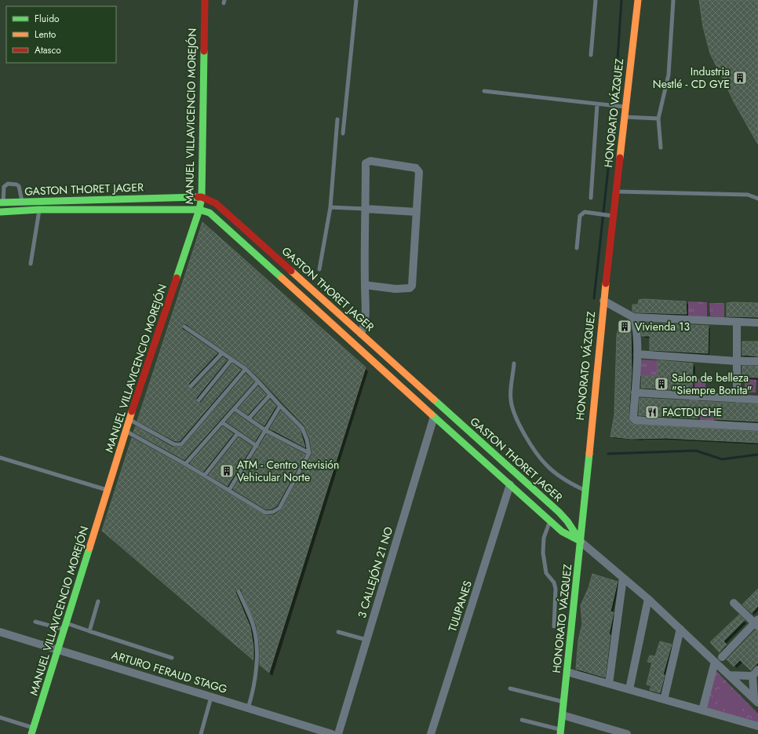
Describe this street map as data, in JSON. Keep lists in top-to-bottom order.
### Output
{
  "streets": {
    "street": [
      "HONORATO VÁZQUEZ",
      "MANUEL VILLAVICENCIO MOREJÓN",
      "GASTON THORET JAGER",
      "3 CALLEJÓN 21 NO",
      "TULIPANES",
      "ARTURO FERAUD STAGG"
    ]
  },
  "crossings": [
    ["HONORATO VÁZQUEZ", "GASTON THORET JAGER"],
    ["MANUEL VILLAVICENCIO MOREJÓN", "GASTON THORET JAGER"],
    ["MANUEL VILLAVICENCIO MOREJÓN", "ARTURO FERAUD STAGG"],
    ["GASTON THORET JAGER", "3 CALLEJÓN 21 NO"],
    ["GASTON THORET JAGER", "TULIPANES"]
  ],
  "places": {
    "building": [
      "Industria Nestlé - CD GYE",
      "Vivienda 13",
      "Salon de belleza \"Siempre Bonita\"",
      "ATM - Centro Revisión Vehicular Norte"
    ],
    "restaurant": ["FACTDUCHE"]
  },
  "legend": ["Fluido", "Lento", "Atasco"]
}
